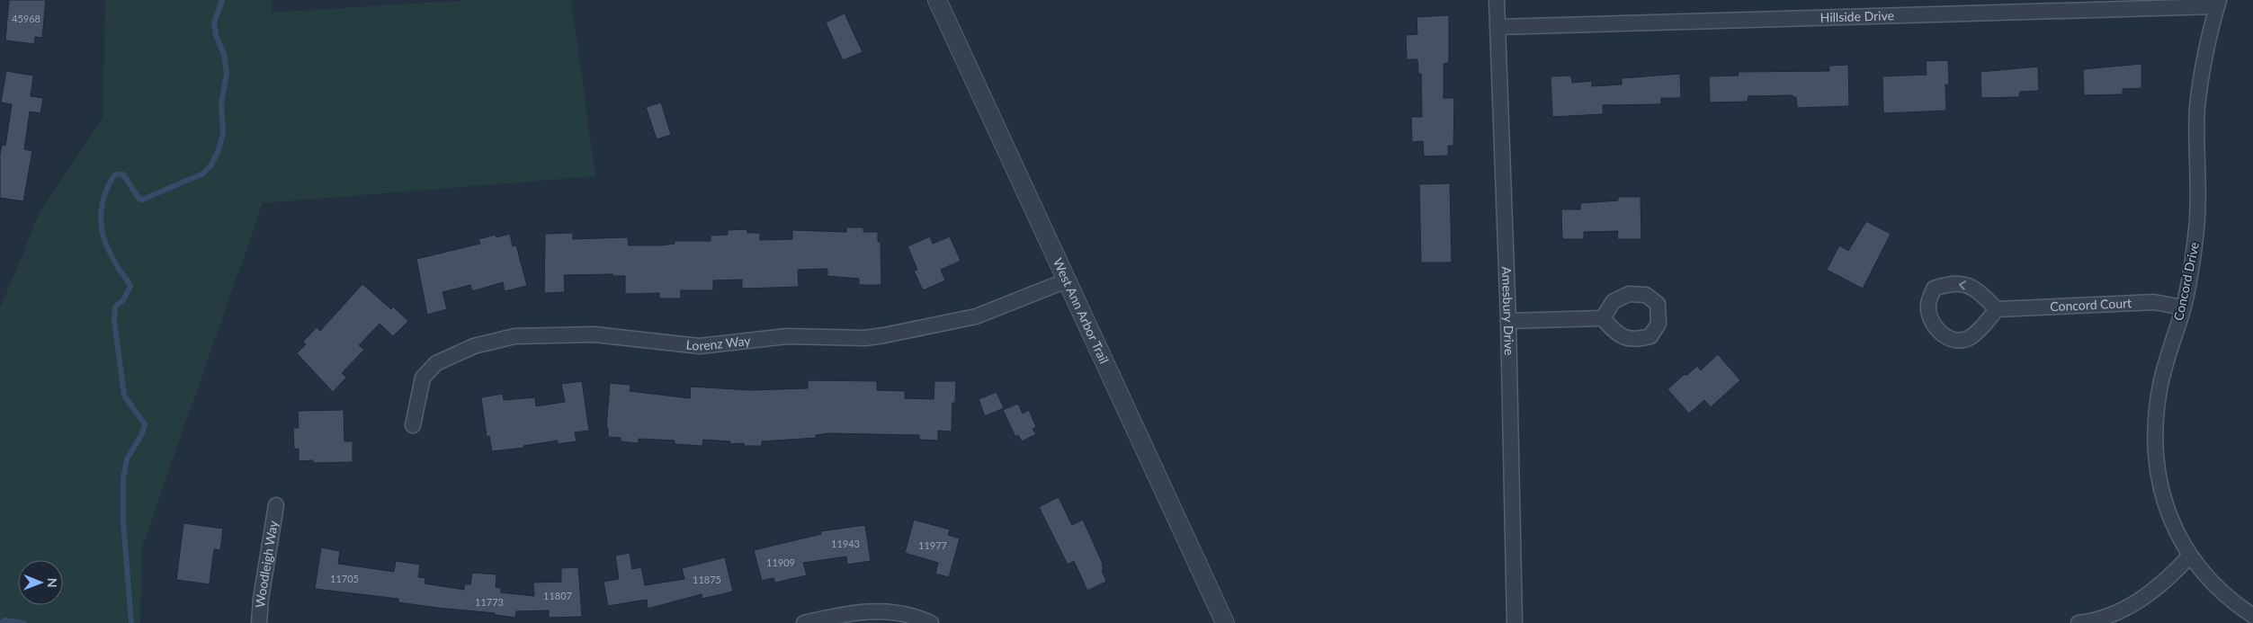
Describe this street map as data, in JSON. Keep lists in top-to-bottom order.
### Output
{
  "streets": {
    "street": [
      "Hillside Drive",
      "Concord Drive",
      "Concord Court",
      "Amesbury Drive",
      "West Ann Arbor Trail",
      "Lorenz Way",
      "Woodleigh Way"
    ]
  },
  "crossings": [
    ["Hillside Drive", "Concord Drive"],
    ["Hillside Drive", "Amesbury Drive"],
    ["Concord Drive", "Concord Court"],
    ["West Ann Arbor Trail", "Lorenz Way"]
  ],
  "house_numbers": [
    "45968",
    "11943",
    "11977",
    "11909",
    "11705",
    "11875",
    "11807",
    "11773"
  ],
  "north": "right"
}
